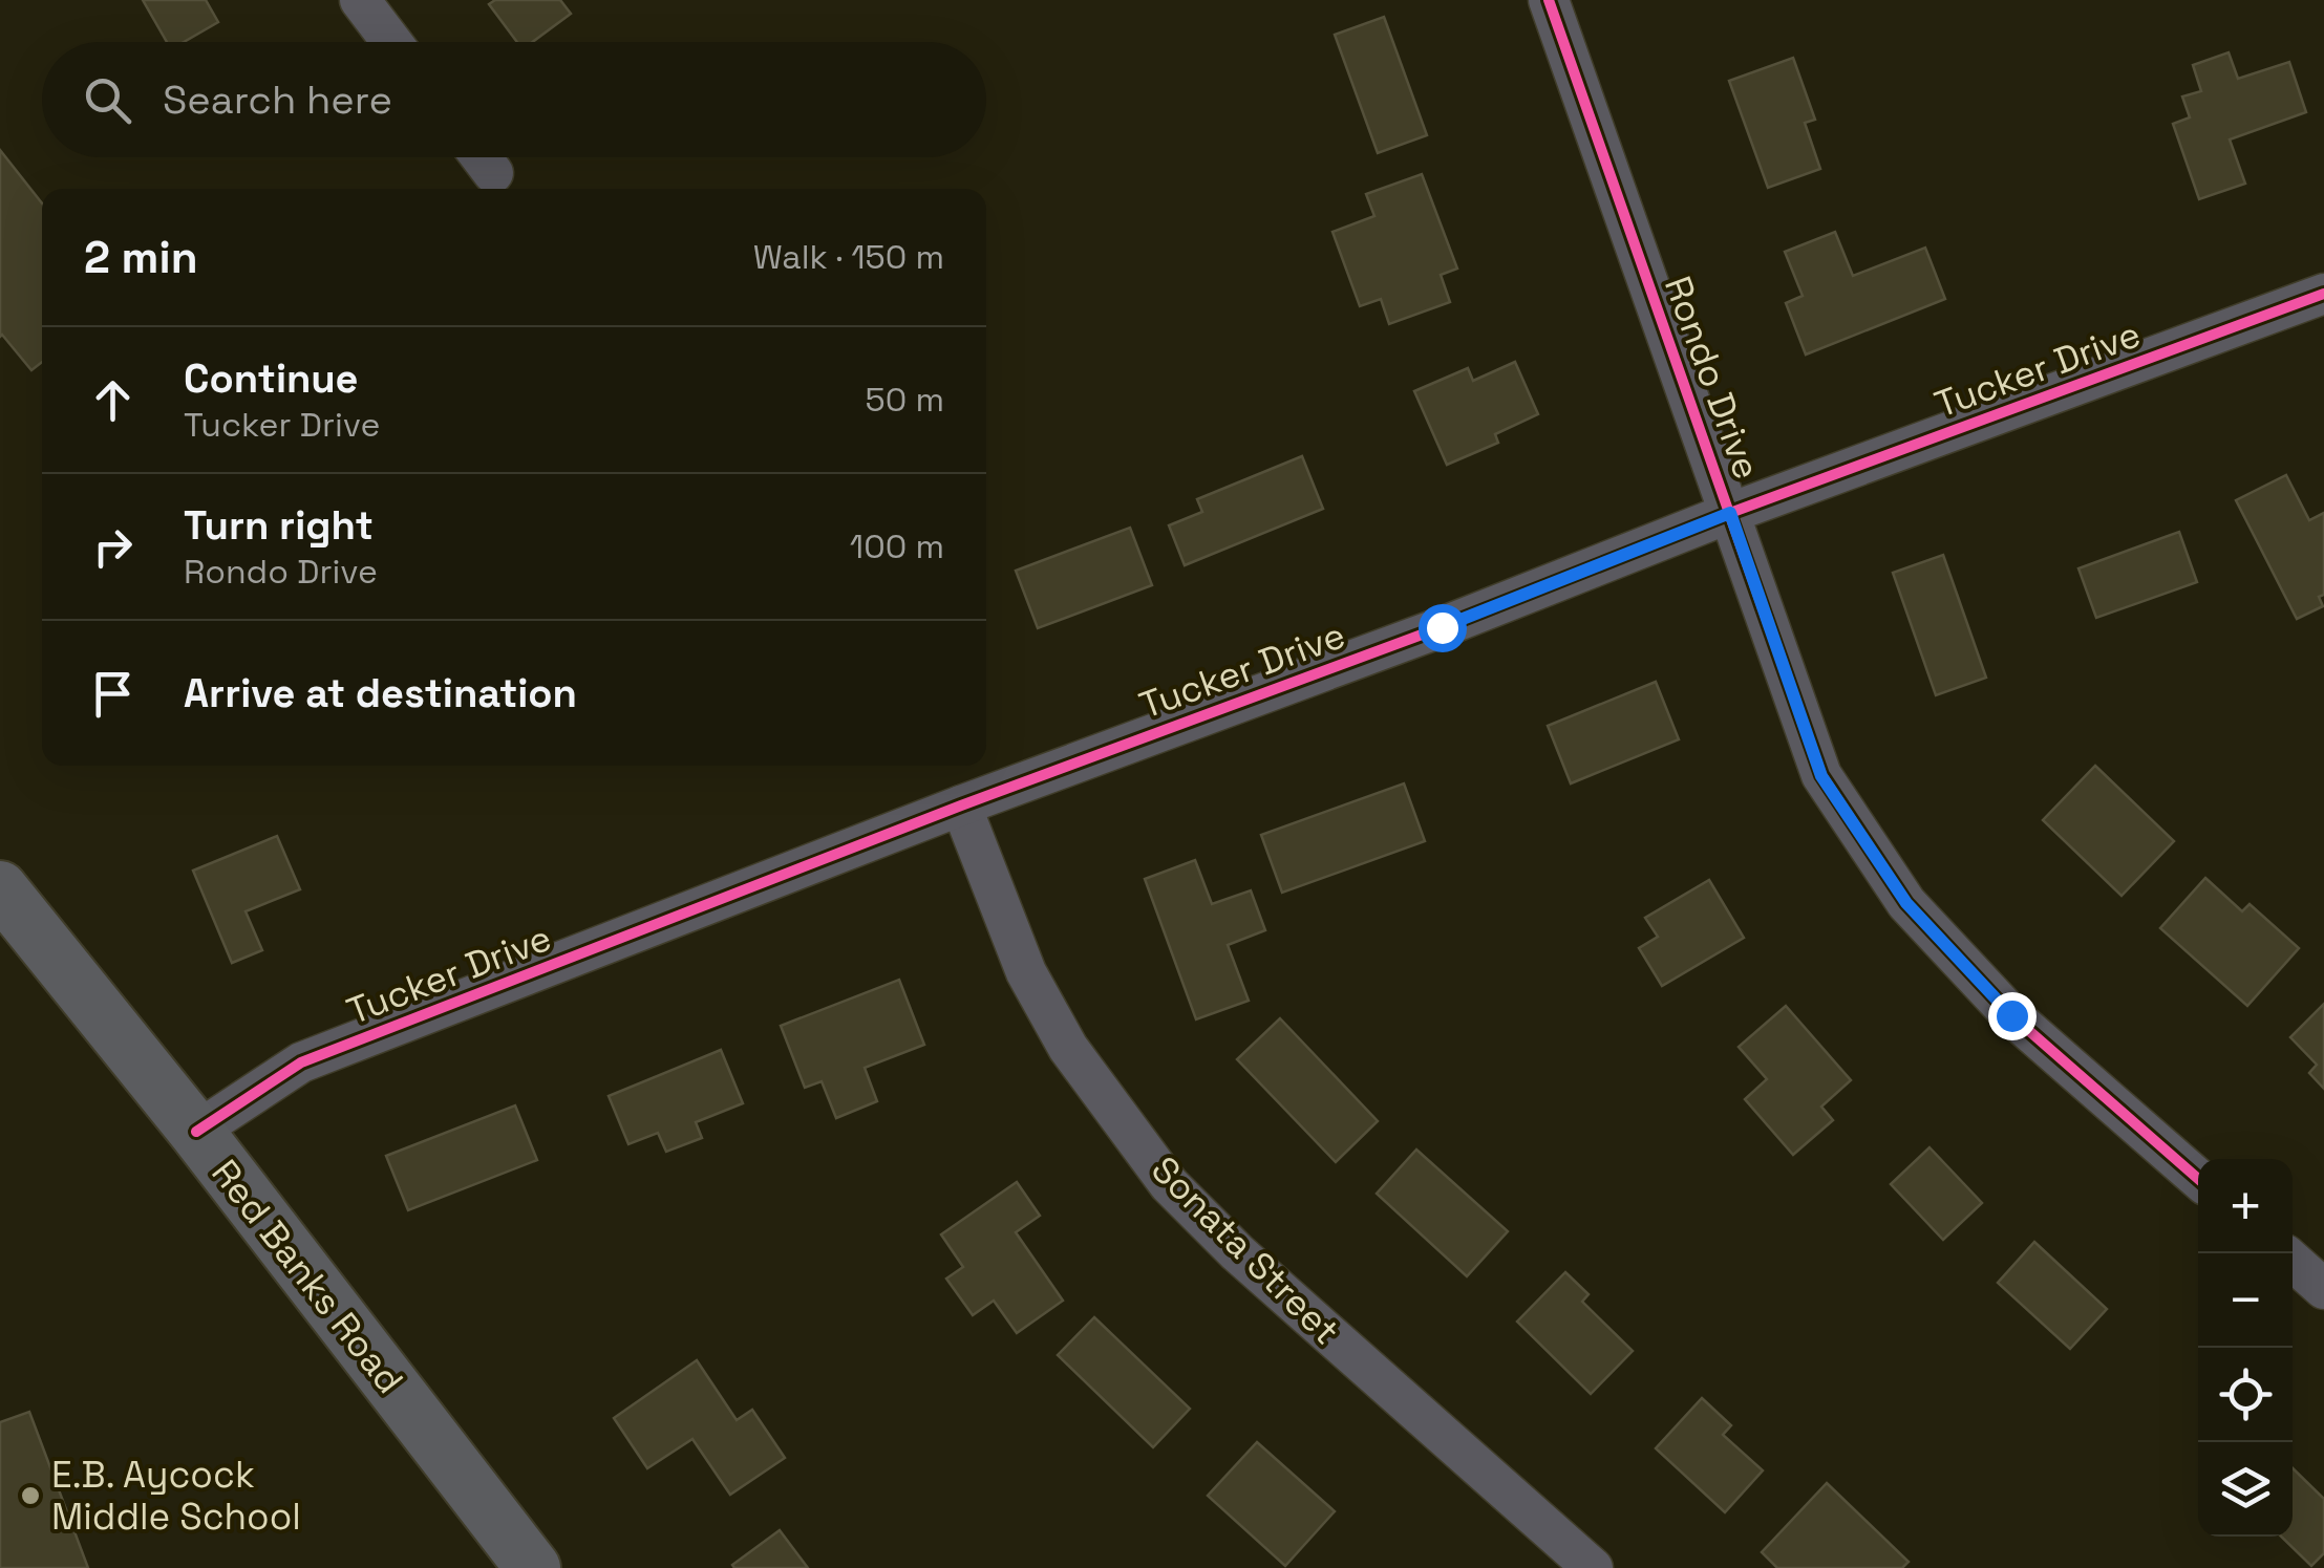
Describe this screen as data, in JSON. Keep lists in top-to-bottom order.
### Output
{
  "streets": {
    "street": [
      "Tucker Drive",
      "Rondo Drive",
      "Sonata Street",
      "Red Banks Road"
    ]
  },
  "crossings": [
    ["Tucker Drive", "Rondo Drive"],
    ["Tucker Drive", "Sonata Street"],
    ["Tucker Drive", "Red Banks Road"]
  ],
  "places": ["E.B. Aycock Middle School"],
  "page": {
    "search": "Search here",
    "heading": ["2 min", "Walk · 150 m"],
    "list": [
      ["Continue", "Tucker Drive", "50 m"],
      ["Turn right", "Rondo Drive", "100 m"],
      "Arrive at destination"
    ],
    "map_buttons": ["+", "−"]
  }
}
